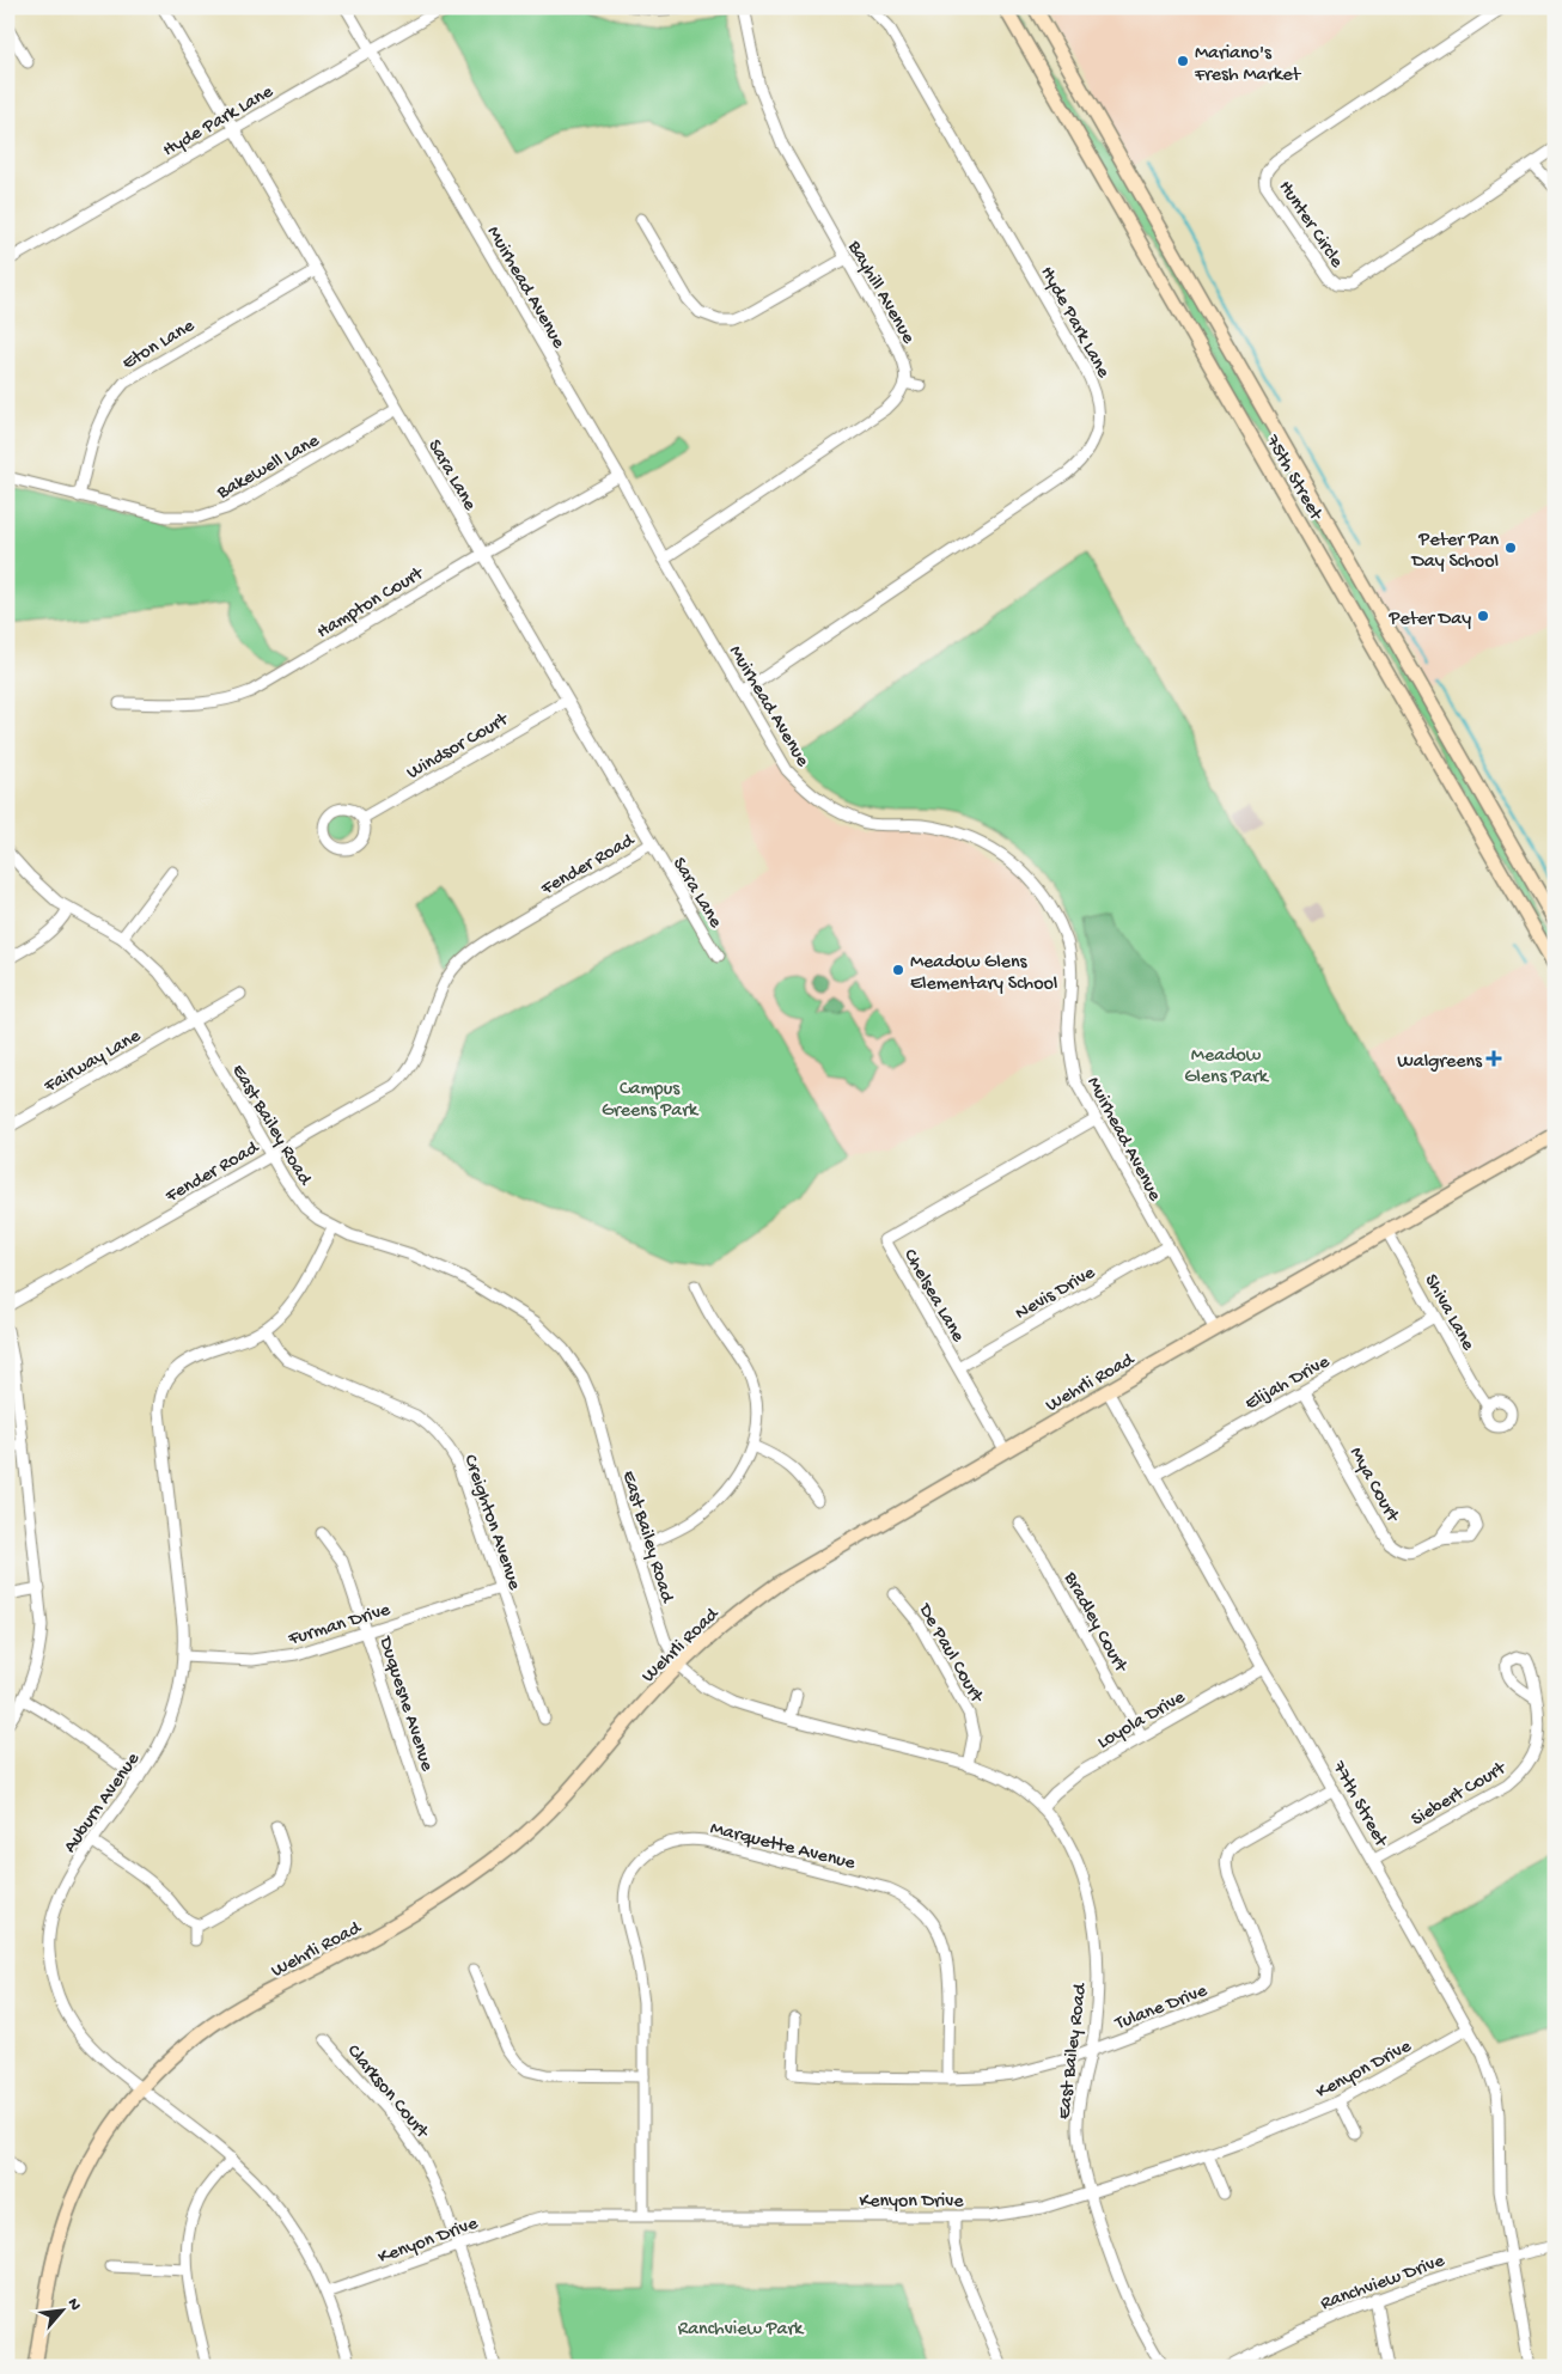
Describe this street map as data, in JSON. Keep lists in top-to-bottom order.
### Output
{
  "streets": {
    "main road": ["75th Street", "Wehrli Road"],
    "street": [
      "Hyde Park Lane",
      "Hunter Circle",
      "Muirhead Avenue",
      "Bayhill Avenue",
      "Eton Lane",
      "Bakewell Lane",
      "Sara Lane",
      "Hampton Court",
      "Windsor Court",
      "Fender Road",
      "Fairway Lane",
      "East Bailey Road",
      "Nevis Drive",
      "Chelsea Lane",
      "Shiva Lane",
      "Elijah Drive",
      "Mya Court",
      "Creighton Avenue",
      "Bradley Court",
      "Furman Drive",
      "De Paul Court",
      "Duquesne Avenue",
      "Loyola Drive",
      "Siebert Court",
      "Auburn Avenue",
      "77th Street",
      "Marquette Avenue",
      "Tulane Drive",
      "Kenyon Drive",
      "Clarkson Court",
      "Ranchview Drive"
    ]
  },
  "crossings": [
    ["Hyde Park Lane", "Muirhead Avenue"],
    ["Hyde Park Lane", "Sara Lane"],
    ["Muirhead Avenue", "Hampton Court"],
    ["Muirhead Avenue", "Nevis Drive"],
    ["Muirhead Avenue", "Chelsea Lane"],
    ["Muirhead Avenue", "Wehrli Road"],
    ["Eton Lane", "Bakewell Lane"],
    ["Eton Lane", "Sara Lane"],
    ["Bakewell Lane", "Sara Lane"],
    ["Sara Lane", "Hampton Court"],
    ["Sara Lane", "Windsor Court"],
    ["Sara Lane", "Fender Road"],
    ["Fender Road", "East Bailey Road"],
    ["Fairway Lane", "East Bailey Road"],
    ["East Bailey Road", "Wehrli Road"],
    ["East Bailey Road", "De Paul Court"],
    ["East Bailey Road", "Loyola Drive"],
    ["East Bailey Road", "Auburn Avenue"],
    ["East Bailey Road", "Tulane Drive"],
    ["East Bailey Road", "Kenyon Drive"],
    ["Nevis Drive", "Chelsea Lane"],
    ["Chelsea Lane", "Wehrli Road"],
    ["Shiva Lane", "Wehrli Road"],
    ["Shiva Lane", "Elijah Drive"],
    ["Wehrli Road", "Auburn Avenue"],
    ["Wehrli Road", "77th Street"],
    ["Elijah Drive", "Mya Court"],
    ["Elijah Drive", "77th Street"],
    ["Creighton Avenue", "Furman Drive"],
    ["Creighton Avenue", "Auburn Avenue"],
    ["Bradley Court", "Loyola Drive"],
    ["Furman Drive", "Duquesne Avenue"],
    ["Furman Drive", "Auburn Avenue"],
    ["Loyola Drive", "77th Street"],
    ["Siebert Court", "77th Street"],
    ["Auburn Avenue", "Kenyon Drive"],
    ["77th Street", "Tulane Drive"],
    ["77th Street", "Kenyon Drive"],
    ["77th Street", "Ranchview Drive"],
    ["Marquette Avenue", "Tulane Drive"],
    ["Marquette Avenue", "Kenyon Drive"],
    ["Kenyon Drive", "Clarkson Court"]
  ],
  "parks": ["Meadow Glens Park", "Campus Greens Park", "Ranchview Park"],
  "places": {
    "other": [
      "Mariano's Fresh Market",
      "Peter Pan Day School",
      "Peter Day",
      "Meadow Glens Elementary School"
    ],
    "health": ["Walgreens"]
  },
  "north": "top right"
}
